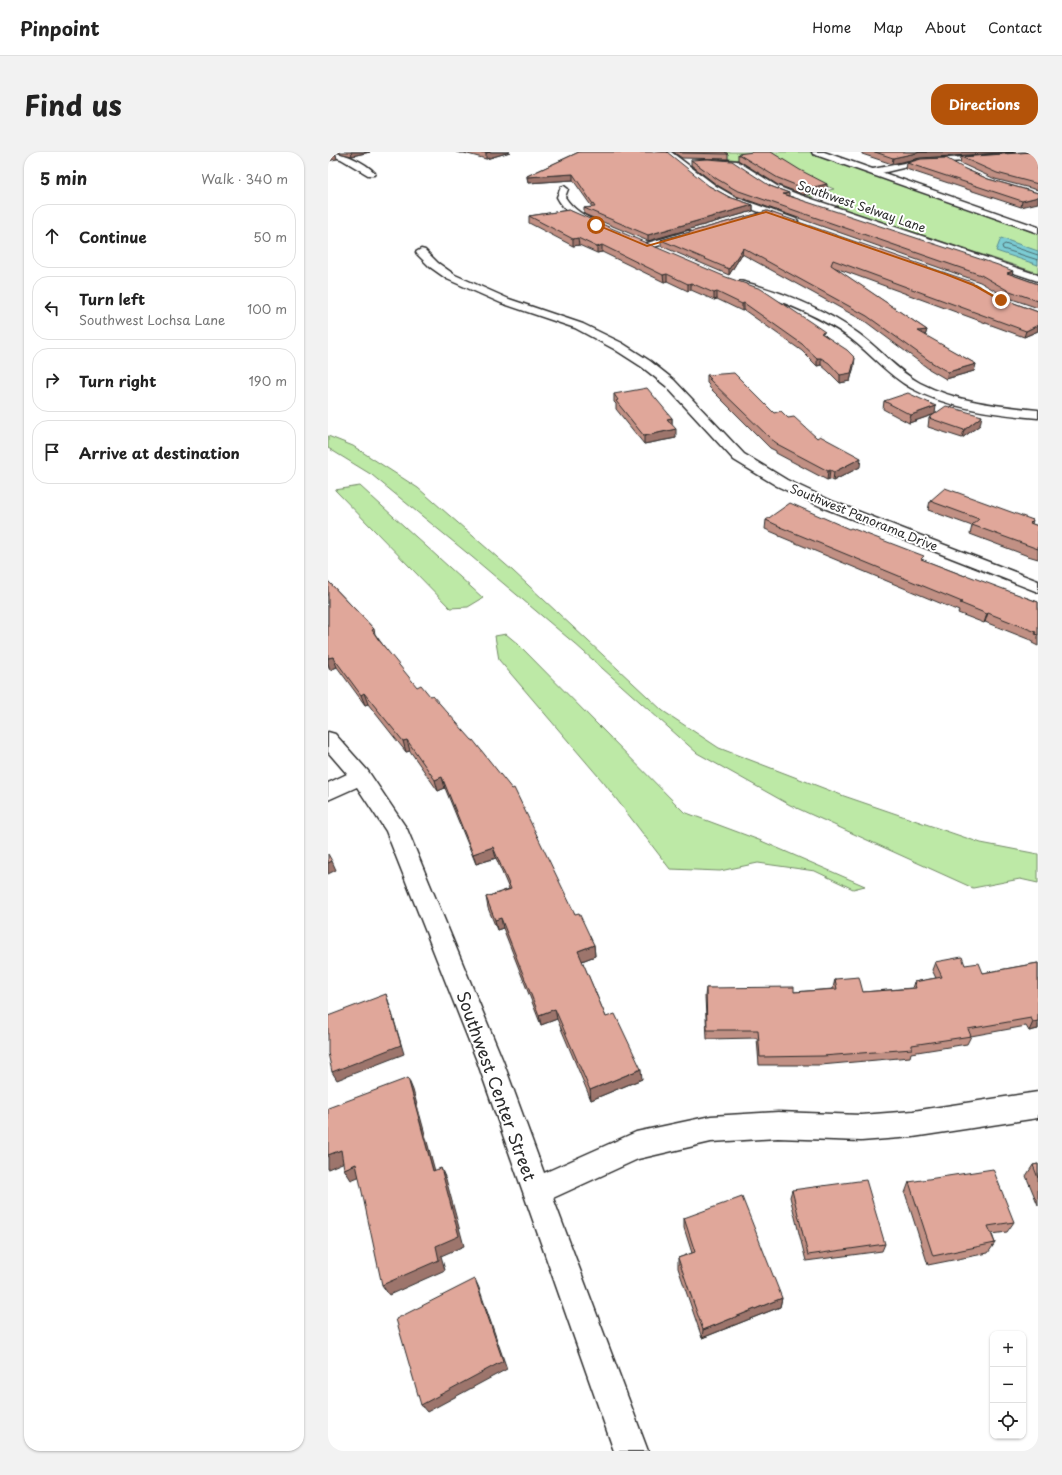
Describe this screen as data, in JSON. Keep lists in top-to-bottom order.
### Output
{
  "streets": {
    "street": ["Southwest Selway Lane", "Southwest Panorama Drive", "Southwest Center Street"]
  },
  "page": {
    "header": "Pinpoint",
    "nav": [
      "Home",
      "Map",
      "About",
      "Contact"
    ],
    "title": "Find us",
    "buttons": "Directions",
    "heading": ["5 min", "Walk · 340 m"],
    "list": [
      ["Continue", "50 m"],
      ["Turn left", "Southwest Lochsa Lane", "100 m"],
      ["Turn right", "190 m"],
      "Arrive at destination"
    ],
    "map_buttons": ["+", "−"]
  }
}
